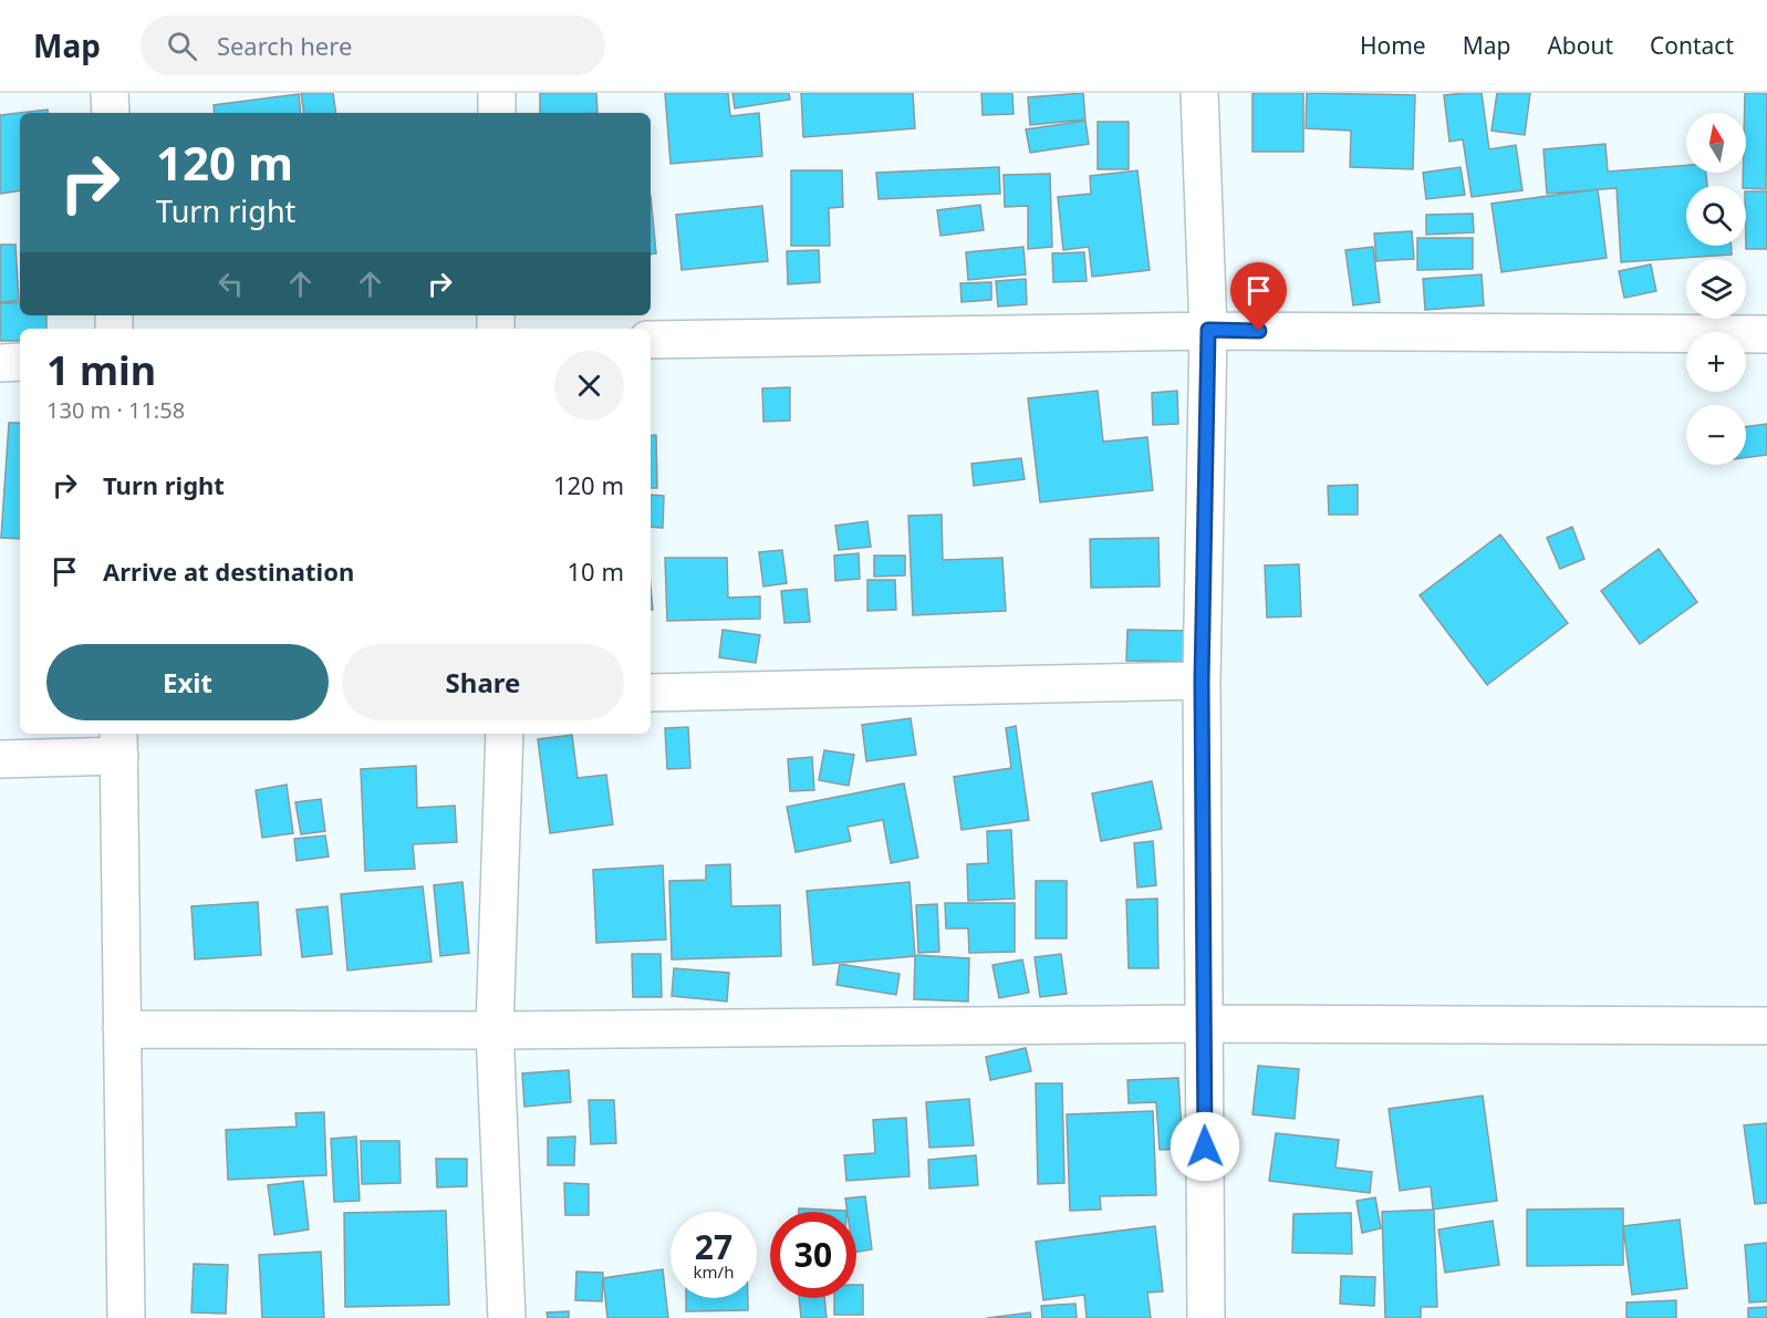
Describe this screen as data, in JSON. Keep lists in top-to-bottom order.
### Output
{
  "north": "top",
  "page": {
    "header": "Map",
    "search": "Search here",
    "nav": [
      "Home",
      "Map",
      "About",
      "Contact"
    ],
    "map_buttons": ["+", "−"],
    "turn": ["120 m", "Turn right"],
    "heading": ["1 min", "130 m · 11:58"],
    "list": [
      {
        "name": "Turn right",
        "value": "120 m"
      },
      {
        "name": "Arrive at destination",
        "value": "10 m"
      }
    ],
    "buttons": ["Exit", "Share"],
    "speed": "27 km/h",
    "limit": "30"
  }
}
